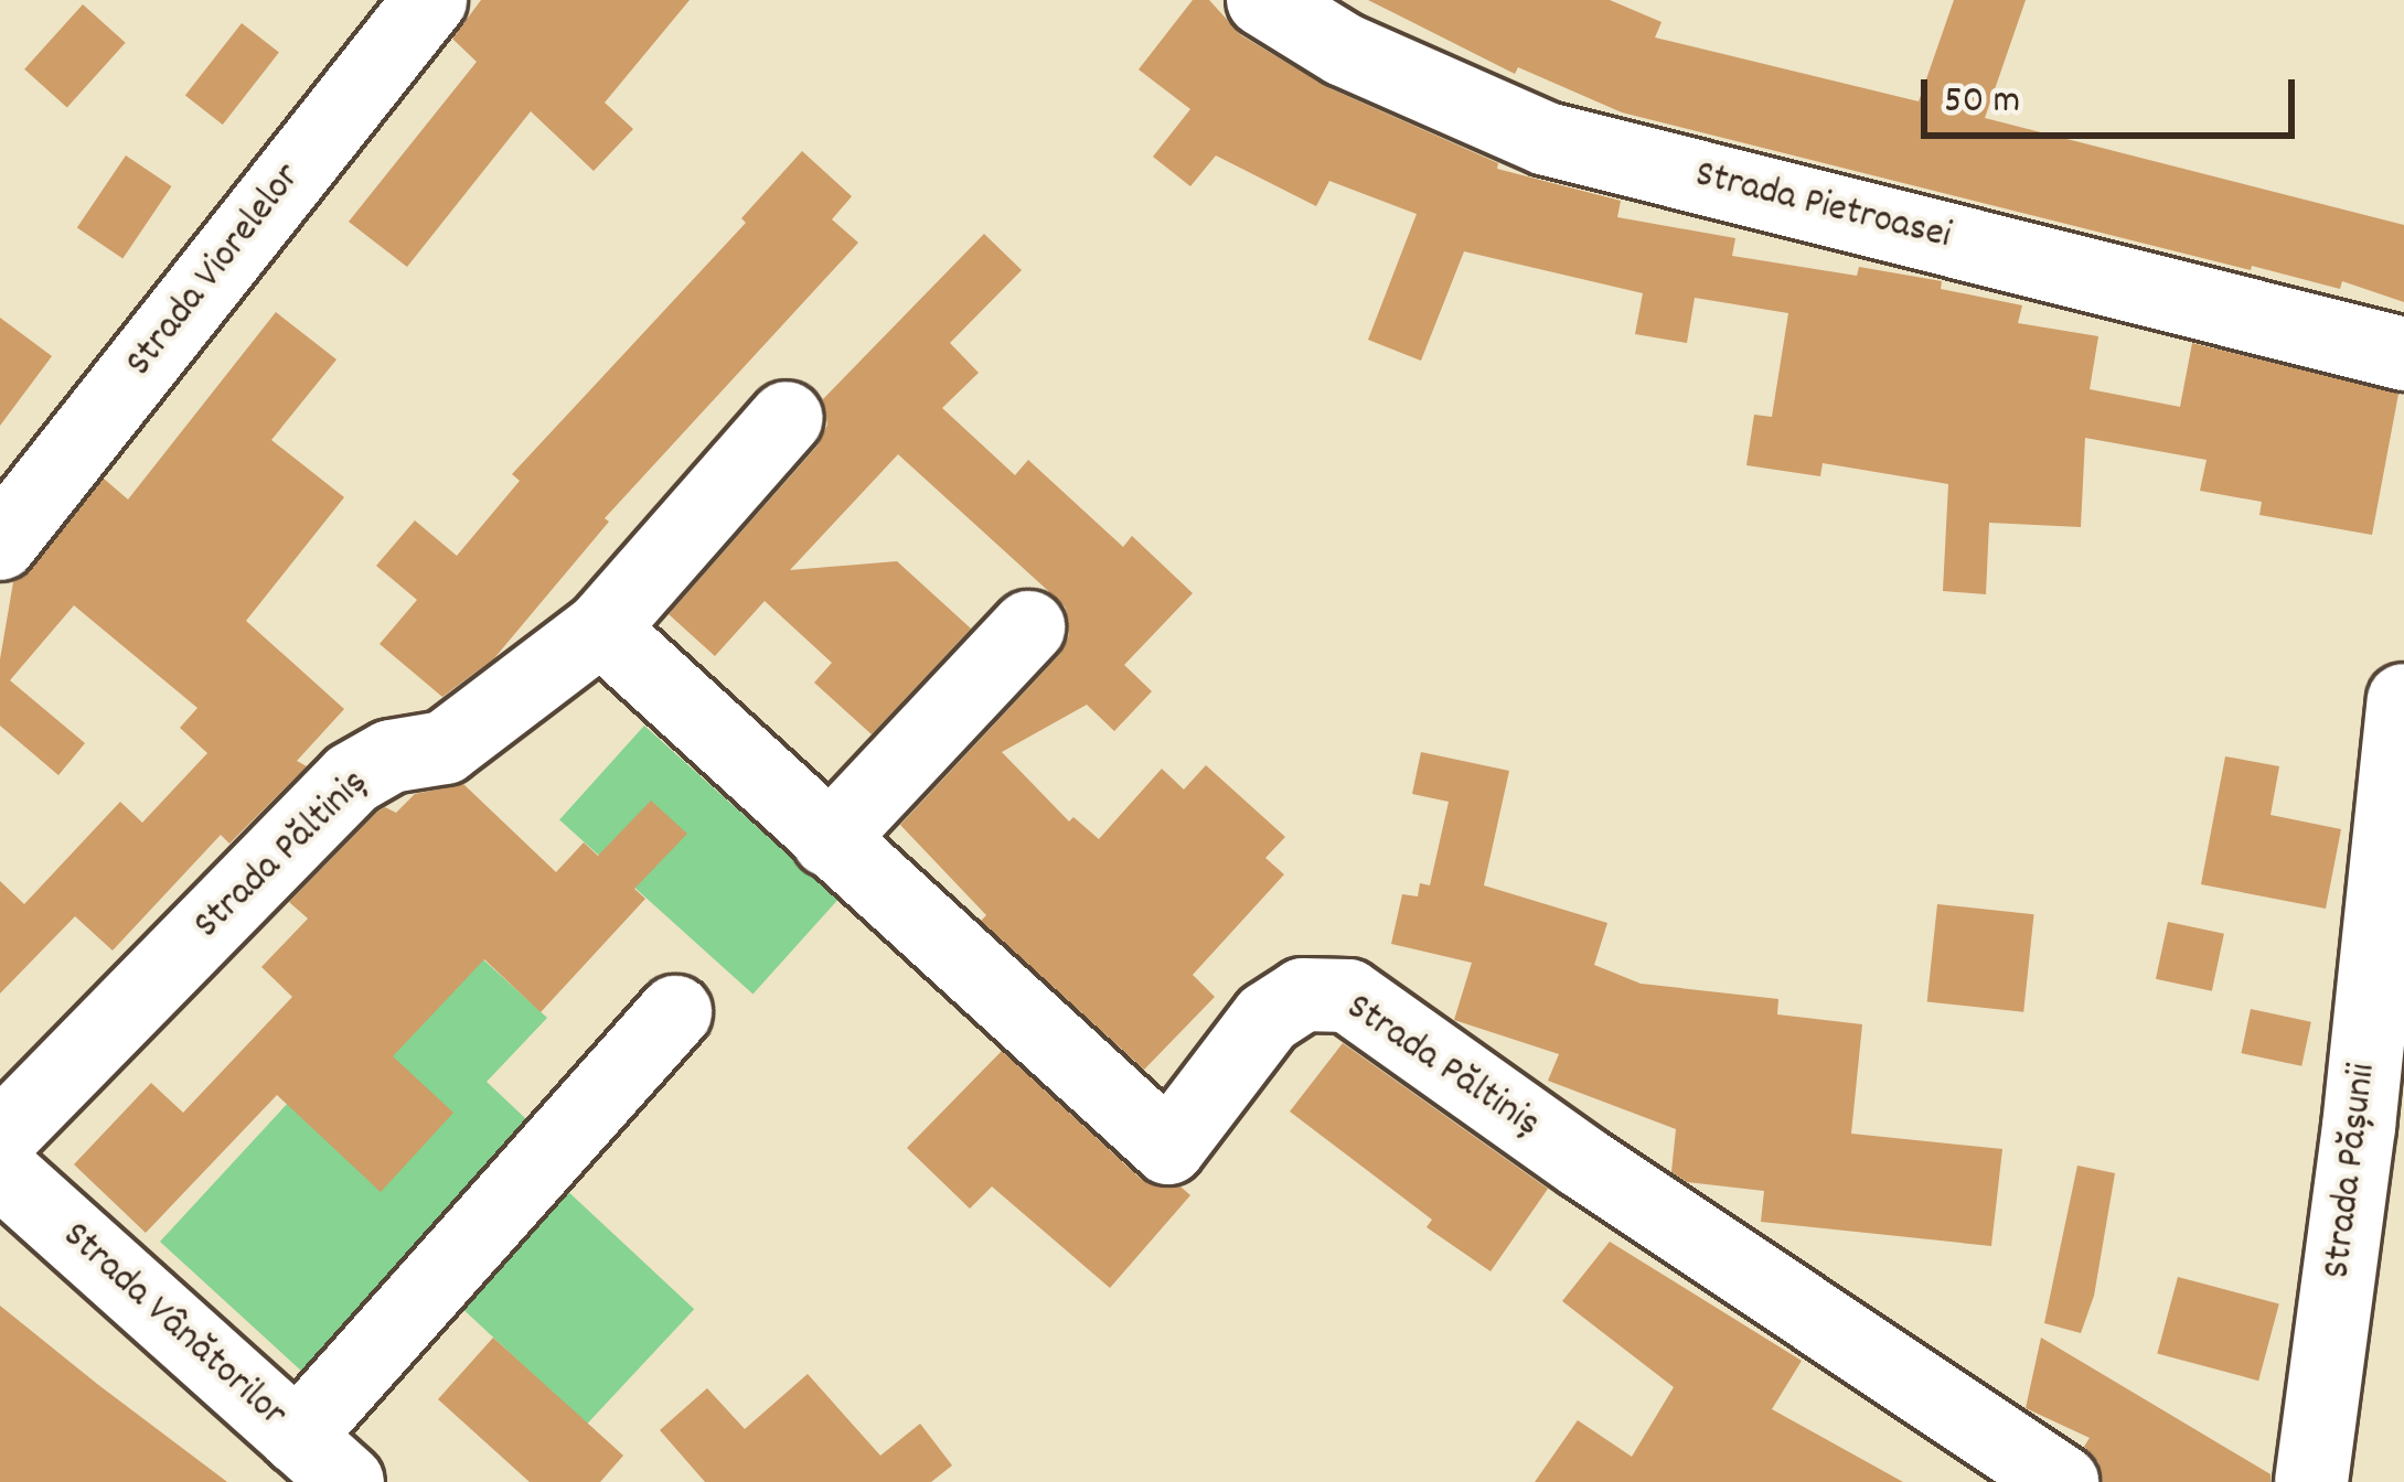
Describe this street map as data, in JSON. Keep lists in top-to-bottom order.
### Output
{
  "streets": {
    "street": [
      "Strada Pietroasei",
      "Strada Viorelelor",
      "Strada Păltiniș",
      "Strada Pășunii",
      "Strada Vânătorilor"
    ]
  },
  "scale_bar": "50 m"
}
